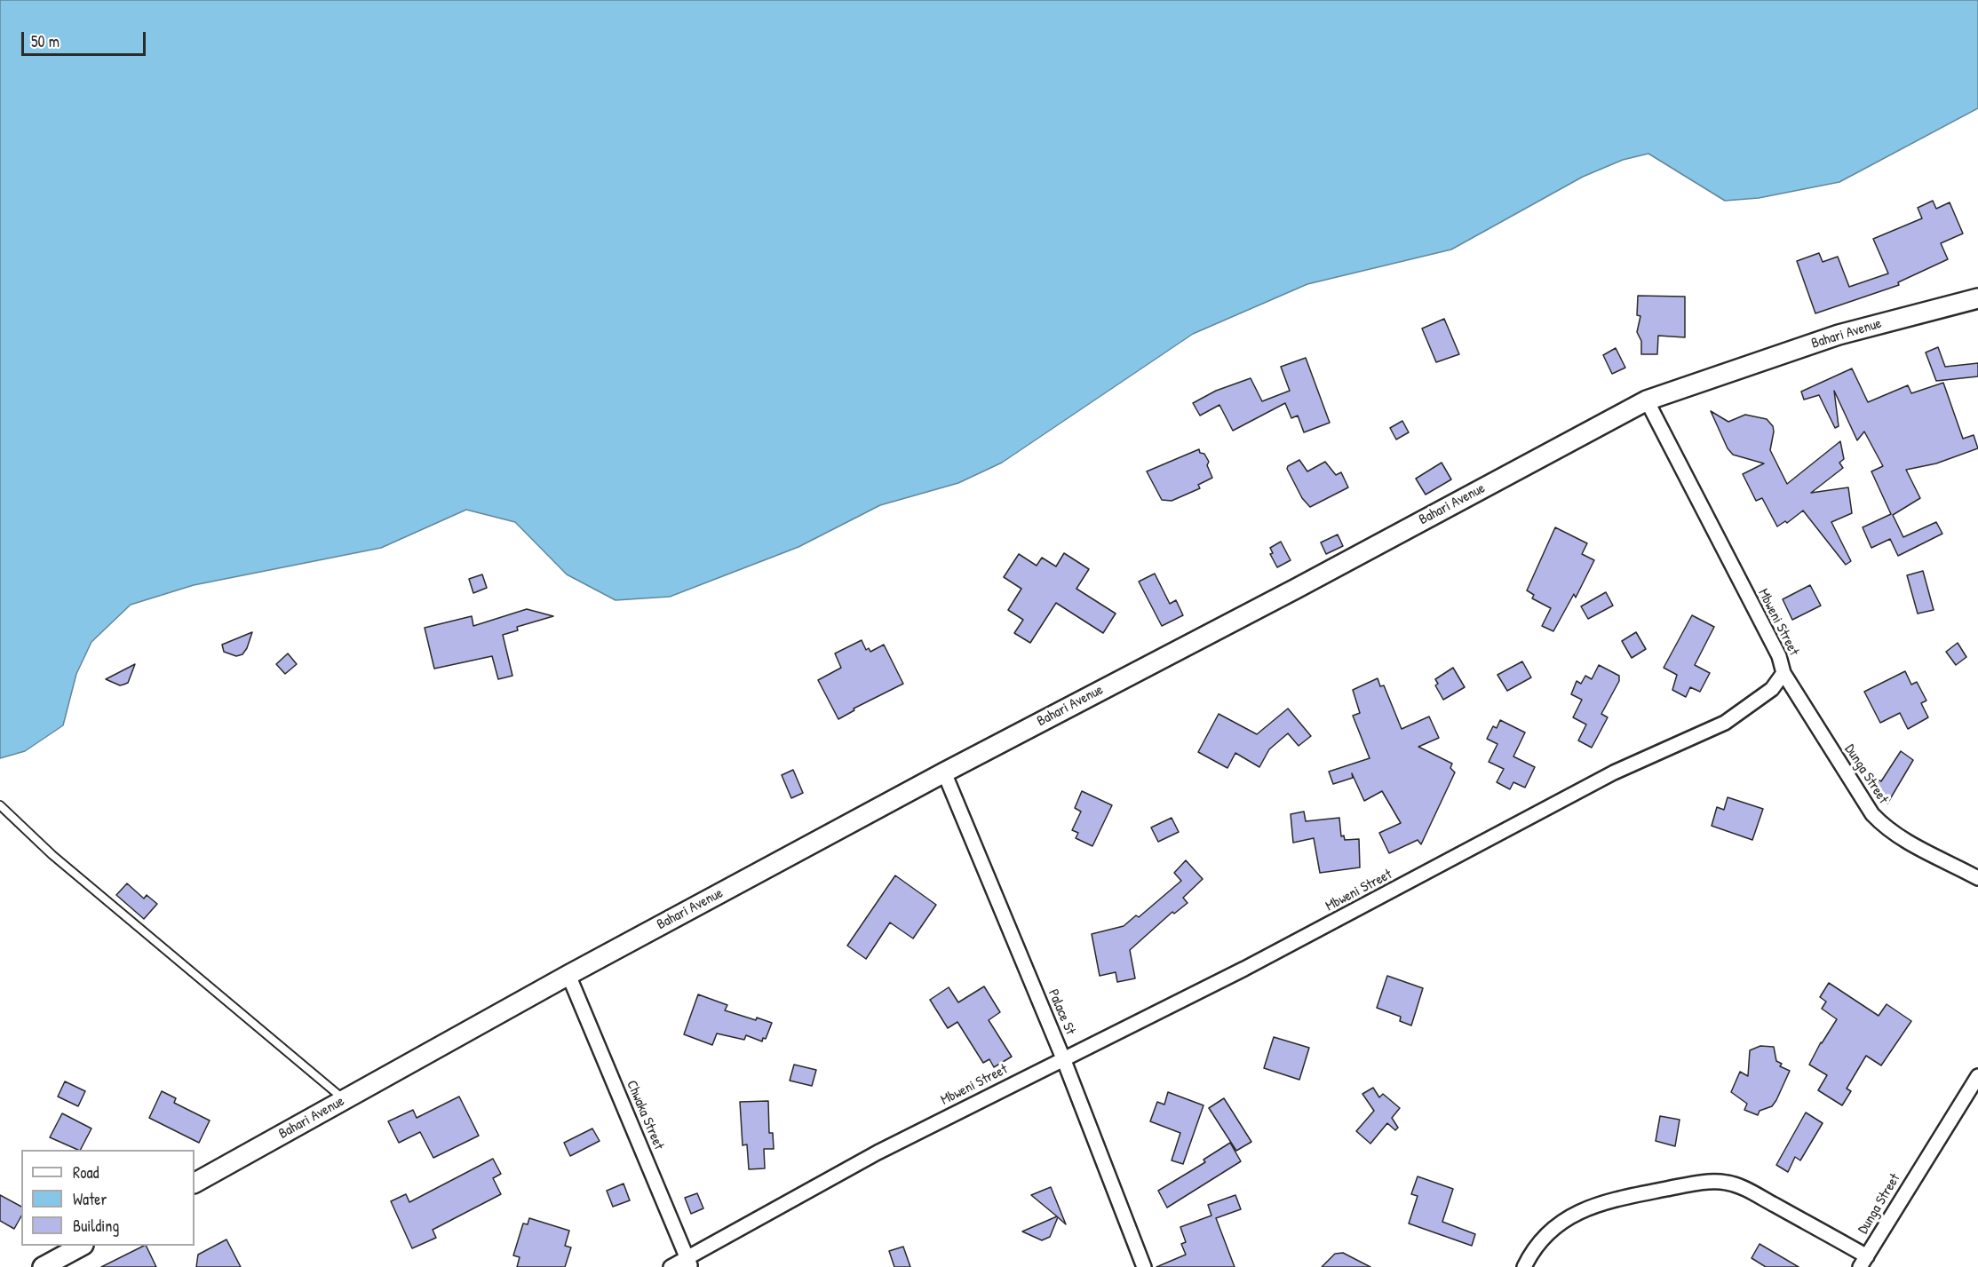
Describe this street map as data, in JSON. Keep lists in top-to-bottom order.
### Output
{
  "streets": {
    "street": [
      "Bahari Avenue",
      "Mbweni Street",
      "Dunga Street",
      "Palace St",
      "Chwaka Street"
    ]
  },
  "crossings": [
    ["Bahari Avenue", "Mbweni Street"],
    ["Bahari Avenue", "Palace St"],
    ["Bahari Avenue", "Chwaka Street"],
    ["Mbweni Street", "Dunga Street"],
    ["Mbweni Street", "Palace St"],
    ["Mbweni Street", "Chwaka Street"]
  ],
  "legend": ["Road", "Water", "Building"],
  "scale_bar": "50 m"
}
